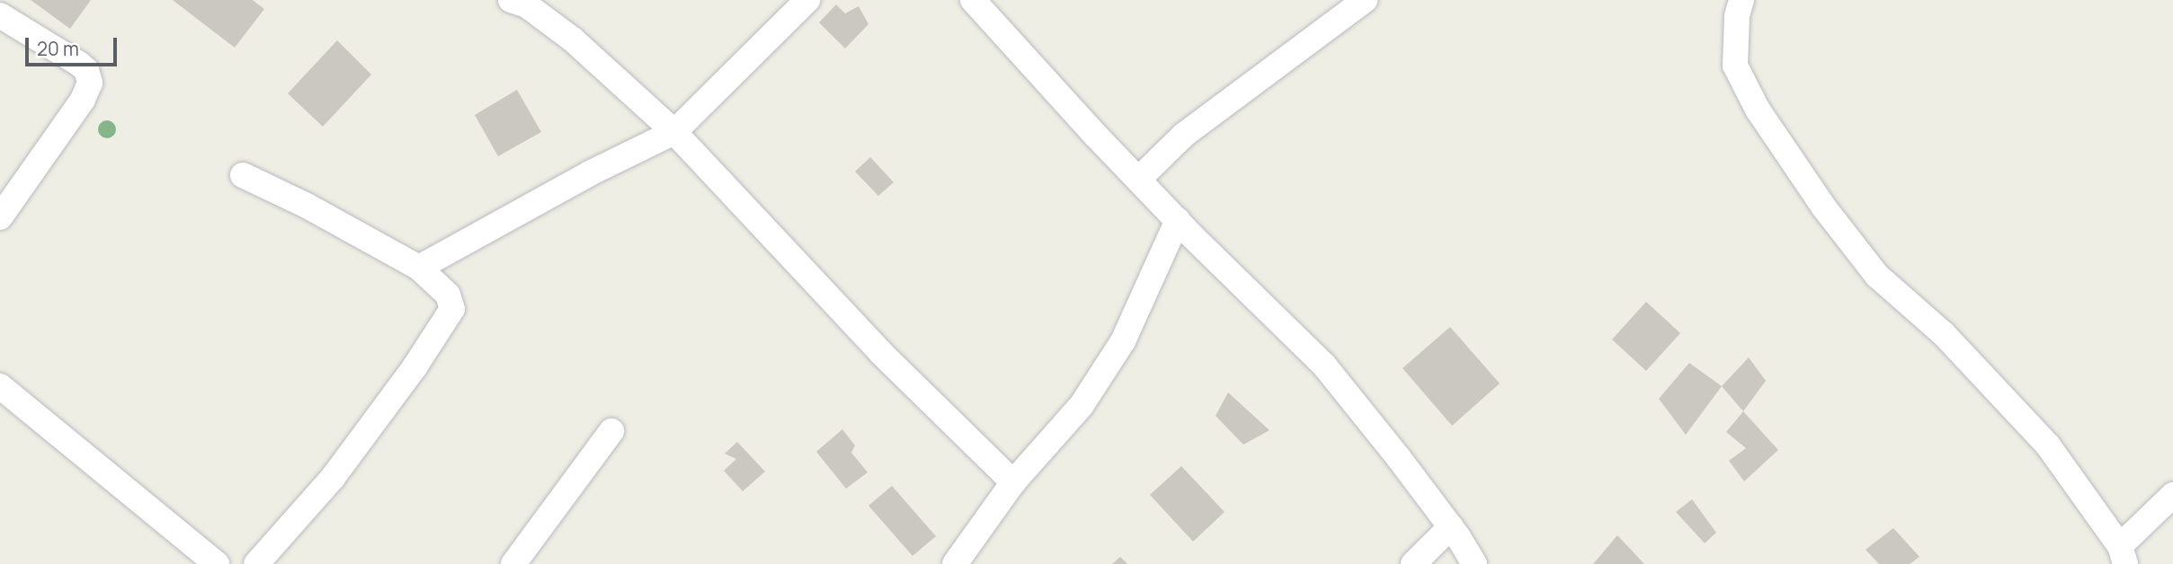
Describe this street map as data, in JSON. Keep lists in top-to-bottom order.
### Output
{
  "scale_bar": "20 m"
}
